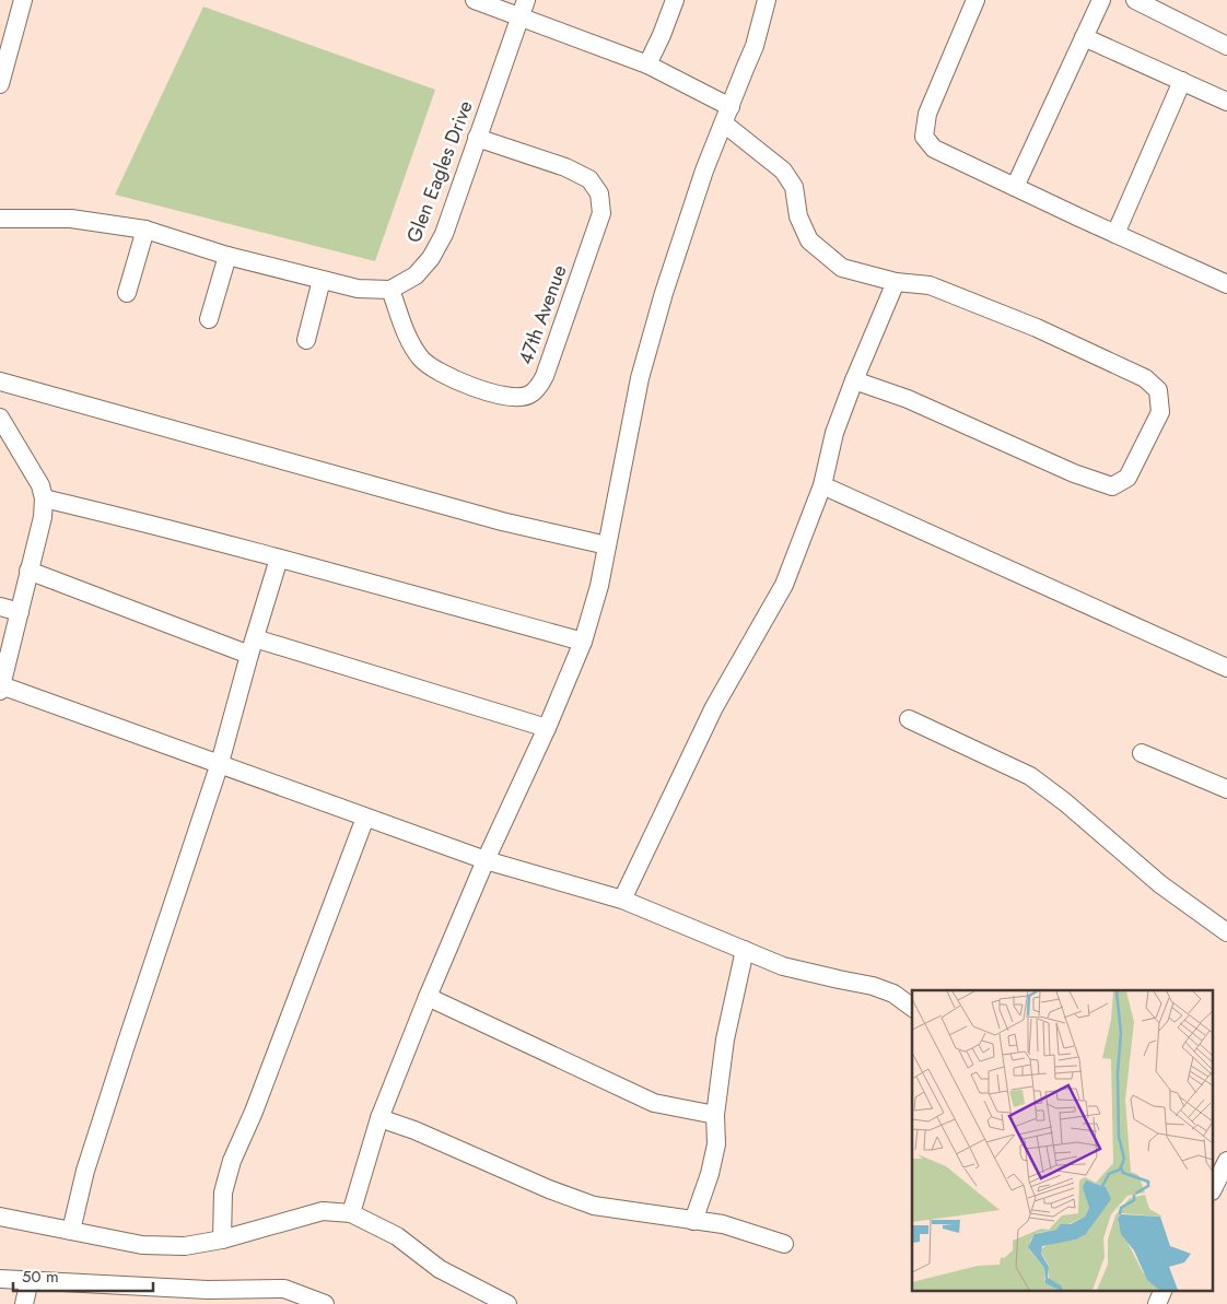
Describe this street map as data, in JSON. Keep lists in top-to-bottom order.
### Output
{
  "streets": {
    "street": ["Glen Eagles Drive", "47th Avenue"]
  },
  "crossings": [
    ["Glen Eagles Drive", "47th Avenue"]
  ],
  "scale_bar": "50 m"
}
